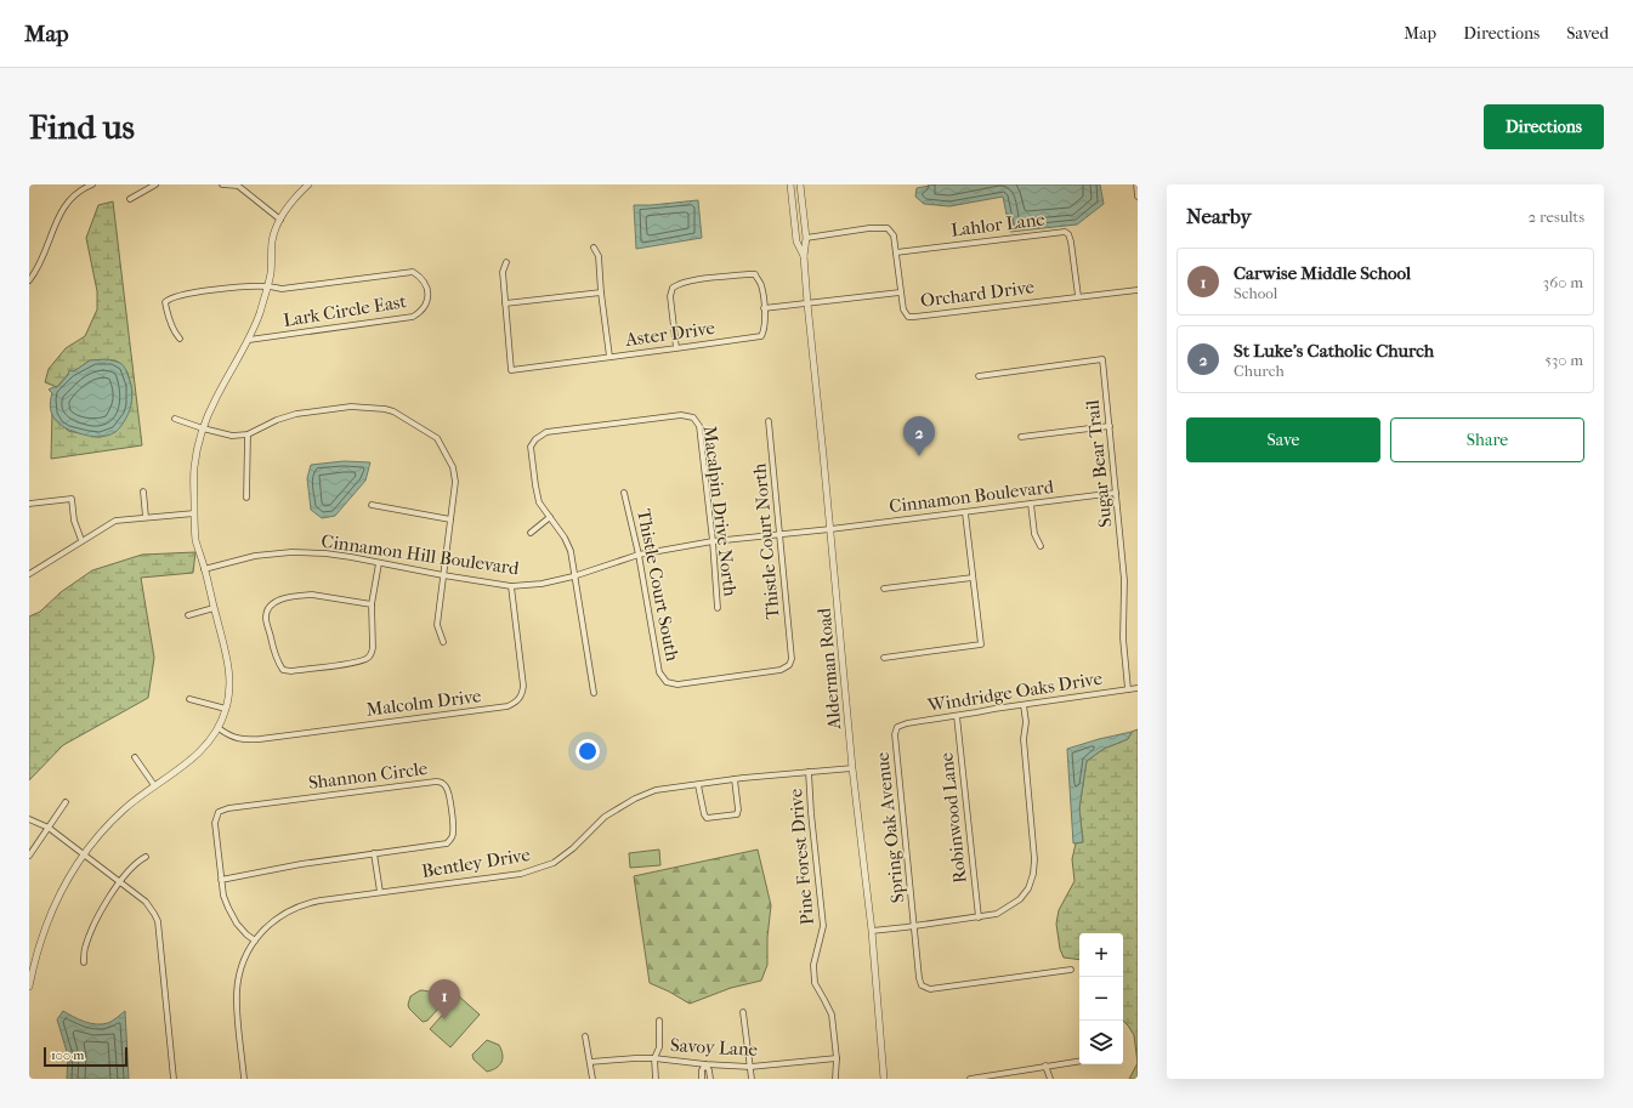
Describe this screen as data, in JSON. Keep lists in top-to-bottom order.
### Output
{
  "streets": {
    "street": [
      "Lahlor Lane",
      "Orchard Drive",
      "Lark Circle East",
      "Aster Drive",
      "Sugar Bear Trail",
      "Cinnamon Boulevard",
      "Macalpin Drive North",
      "Thistle Court North",
      "Cinnamon Hill Boulevard",
      "Thistle Court South",
      "Alderman Road",
      "Windridge Oaks Drive",
      "Malcolm Drive",
      "Shannon Circle",
      "Robinwood Lane",
      "Spring Oak Avenue",
      "Pine Forest Drive",
      "Bentley Drive",
      "Savoy Lane"
    ]
  },
  "crossings": [
    ["Lahlor Lane", "Orchard Drive"],
    ["Orchard Drive", "Alderman Road"],
    ["Sugar Bear Trail", "Cinnamon Boulevard"],
    ["Sugar Bear Trail", "Windridge Oaks Drive"],
    ["Cinnamon Boulevard", "Cinnamon Hill Boulevard"],
    ["Cinnamon Boulevard", "Alderman Road"],
    ["Macalpin Drive North", "Cinnamon Hill Boulevard"],
    ["Thistle Court North", "Cinnamon Hill Boulevard"],
    ["Thistle Court North", "Thistle Court South"],
    ["Cinnamon Hill Boulevard", "Thistle Court South"],
    ["Cinnamon Hill Boulevard", "Alderman Road"],
    ["Cinnamon Hill Boulevard", "Malcolm Drive"],
    ["Alderman Road", "Bentley Drive"],
    ["Windridge Oaks Drive", "Robinwood Lane"],
    ["Windridge Oaks Drive", "Spring Oak Avenue"],
    ["Shannon Circle", "Bentley Drive"],
    ["Pine Forest Drive", "Bentley Drive"],
    ["Pine Forest Drive", "Savoy Lane"]
  ],
  "scale_bar": "100 m",
  "page": {
    "header": "Map",
    "nav": ["Map", "Directions", "Saved"],
    "buttons": [
      "Directions",
      ["Save", "Share"]
    ],
    "title": "Find us",
    "heading": ["Nearby", "2 results"],
    "list": [
      {
        "mark": "1",
        "name": "Carwise Middle School",
        "note": "School",
        "value": "360 m"
      },
      {
        "mark": "2",
        "name": "St Luke's Catholic Church",
        "note": "Church",
        "value": "530 m"
      }
    ],
    "pins": ["2", "1"],
    "map_buttons": ["+", "−"],
    "scale": "100 m"
  }
}
